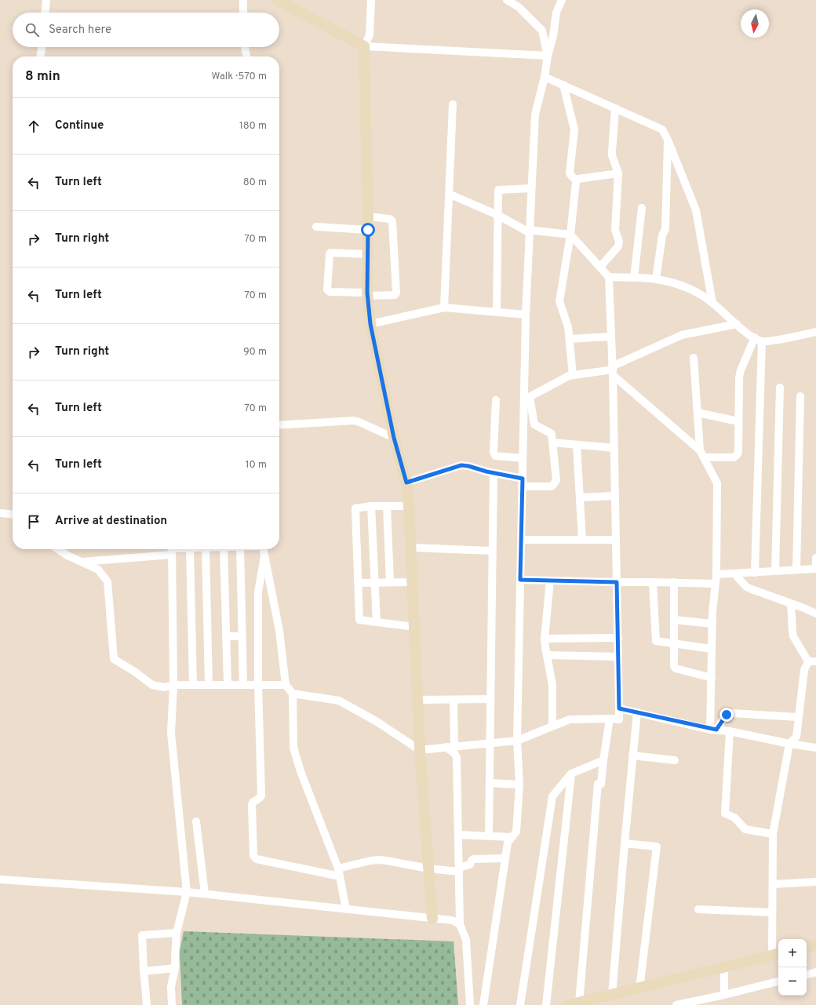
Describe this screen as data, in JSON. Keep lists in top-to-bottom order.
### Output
{
  "north": "bottom",
  "page": {
    "search": "Search here",
    "heading": ["8 min", "Walk · 570 m"],
    "list": [
      ["Continue", "180 m"],
      ["Turn left", "80 m"],
      ["Turn right", "70 m"],
      ["Turn left", "70 m"],
      ["Turn right", "90 m"],
      ["Turn left", "70 m"],
      ["Turn left", "10 m"],
      "Arrive at destination"
    ],
    "map_buttons": ["+", "−"]
  }
}
